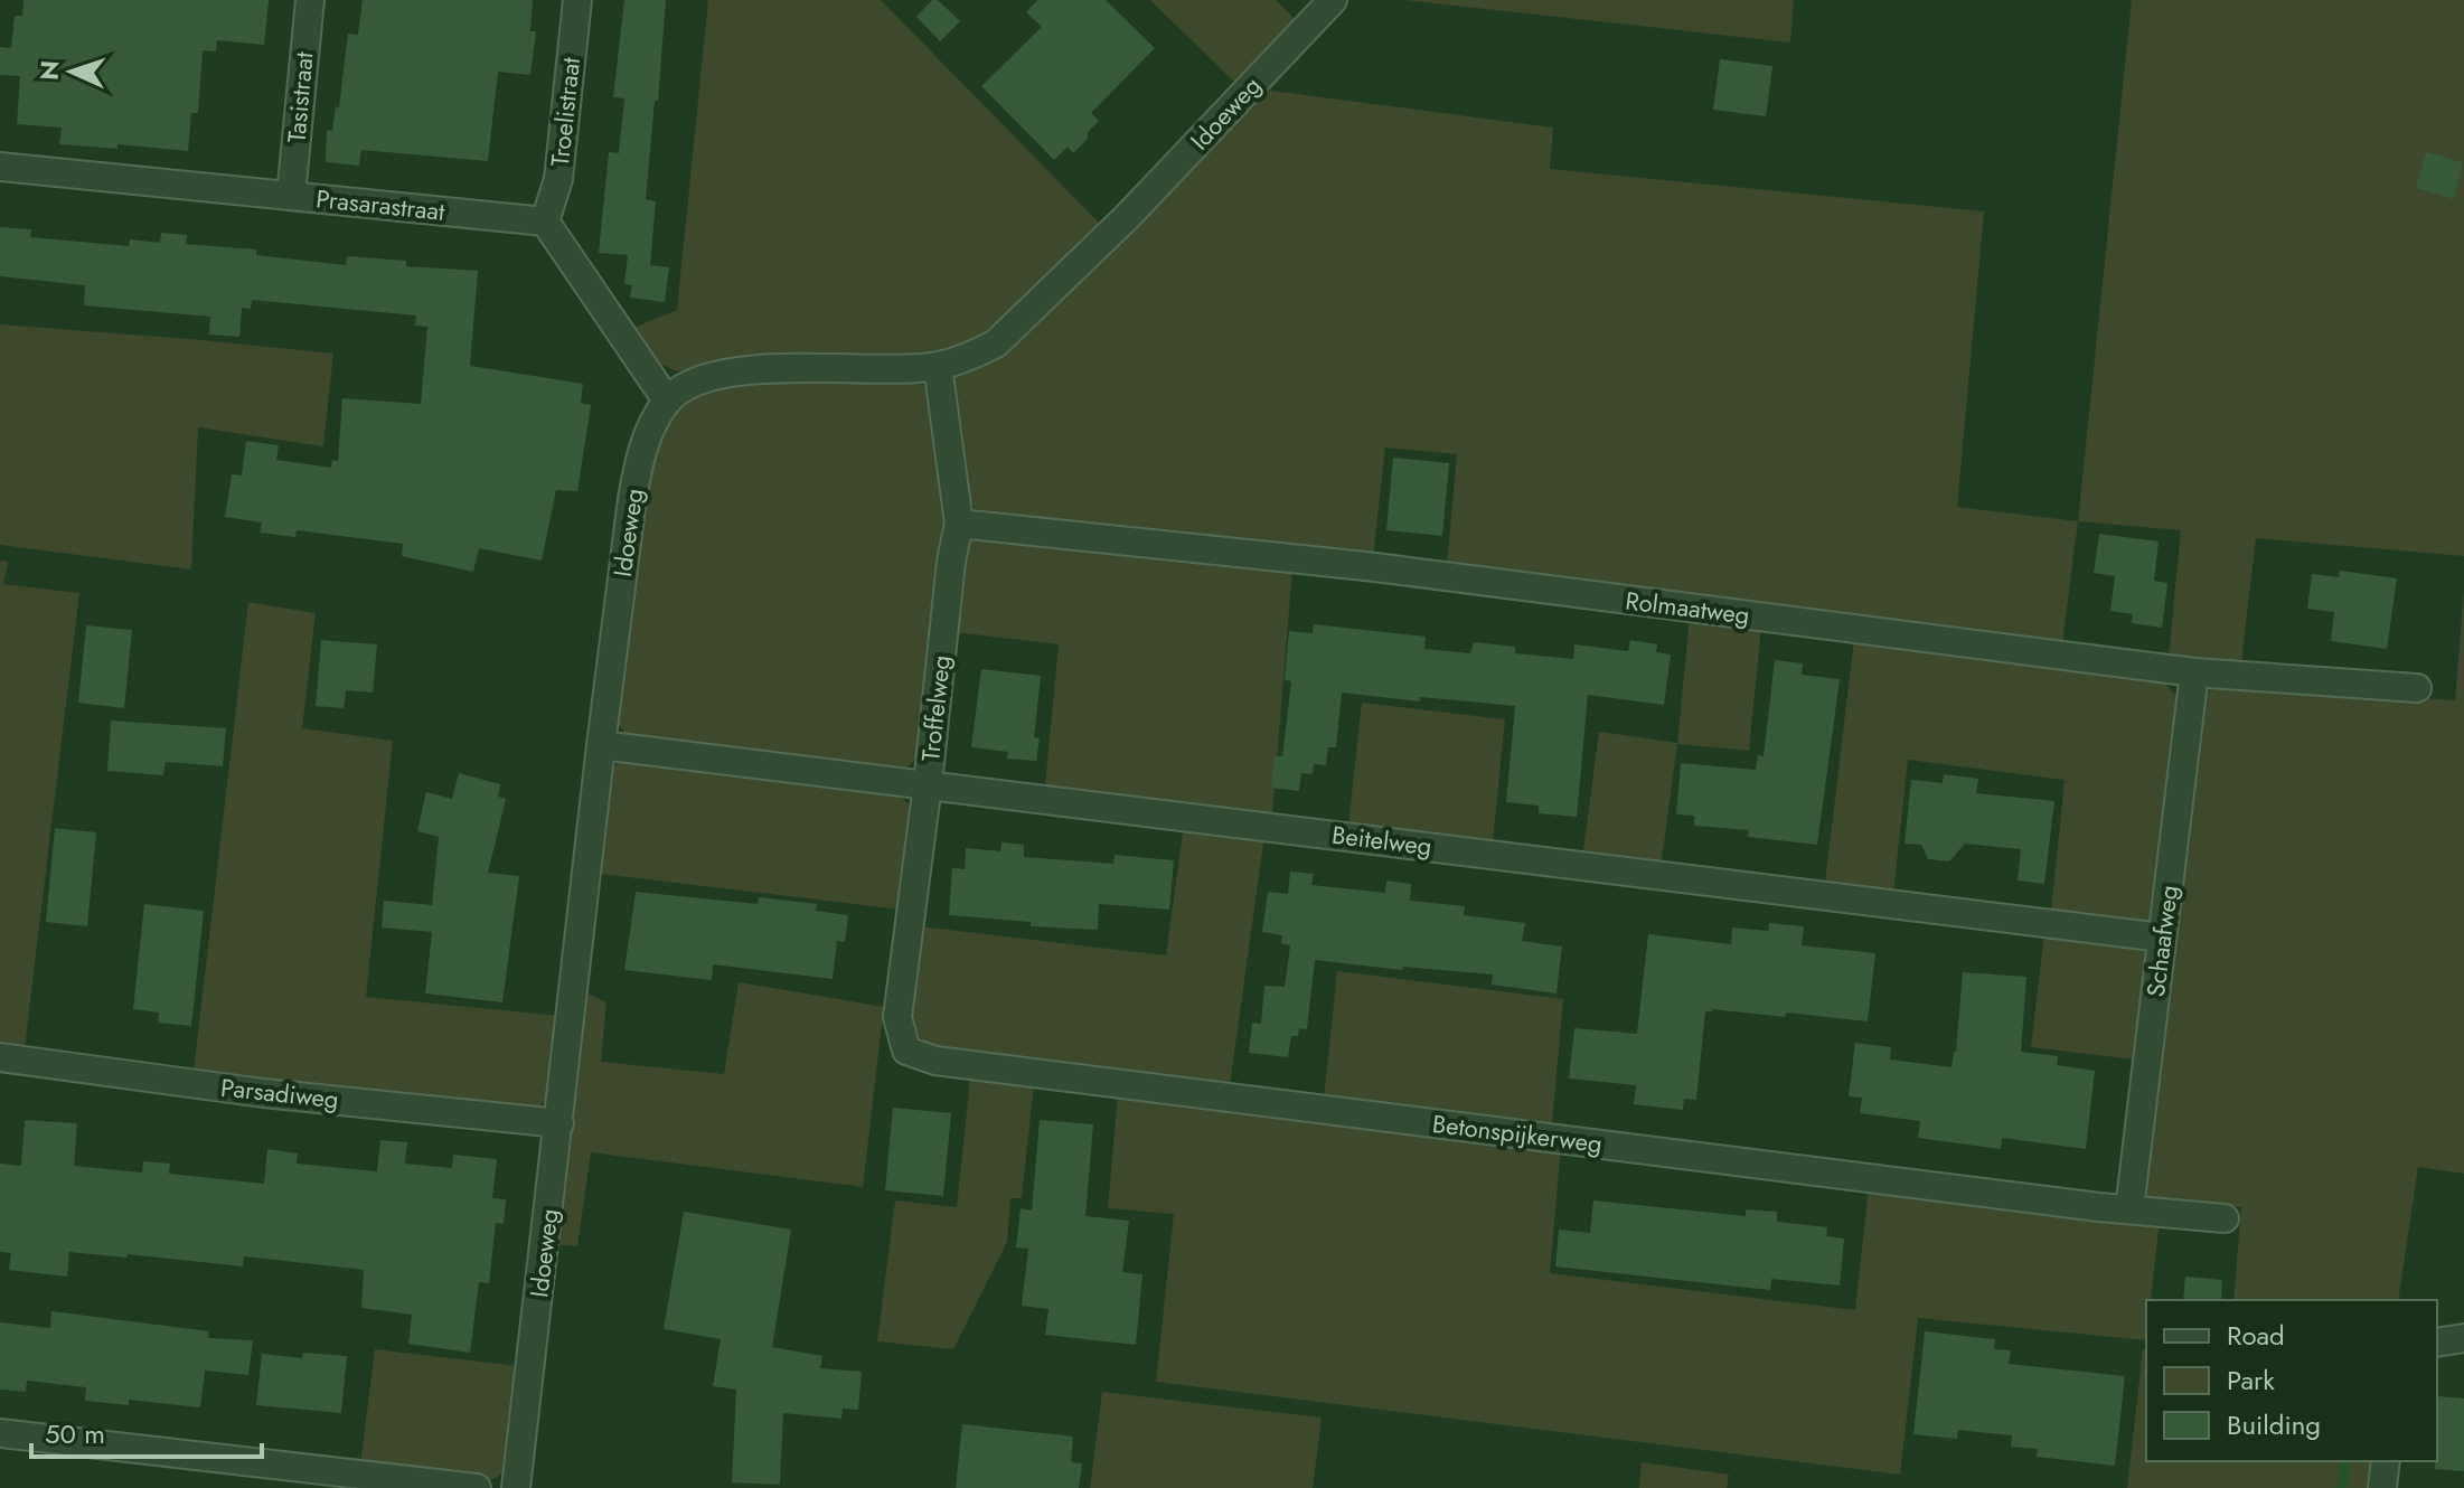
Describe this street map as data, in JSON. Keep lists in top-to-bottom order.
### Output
{
  "streets": {
    "street": [
      "Tasistraat",
      "Troelistraat",
      "Idoeweg",
      "Prasarastraat",
      "Rolmaatweg",
      "Troffelweg",
      "Beitelweg",
      "Schaafweg",
      "Parsadiweg",
      "Betonspijkerweg"
    ]
  },
  "crossings": [
    ["Tasistraat", "Prasarastraat"],
    ["Troelistraat", "Prasarastraat"],
    ["Idoeweg", "Troffelweg"],
    ["Idoeweg", "Beitelweg"],
    ["Idoeweg", "Parsadiweg"],
    ["Rolmaatweg", "Troffelweg"],
    ["Rolmaatweg", "Schaafweg"],
    ["Troffelweg", "Beitelweg"],
    ["Troffelweg", "Betonspijkerweg"],
    ["Beitelweg", "Schaafweg"],
    ["Schaafweg", "Betonspijkerweg"]
  ],
  "legend": ["Road", "Park", "Building"],
  "scale_bar": "50 m",
  "north": "left"
}
